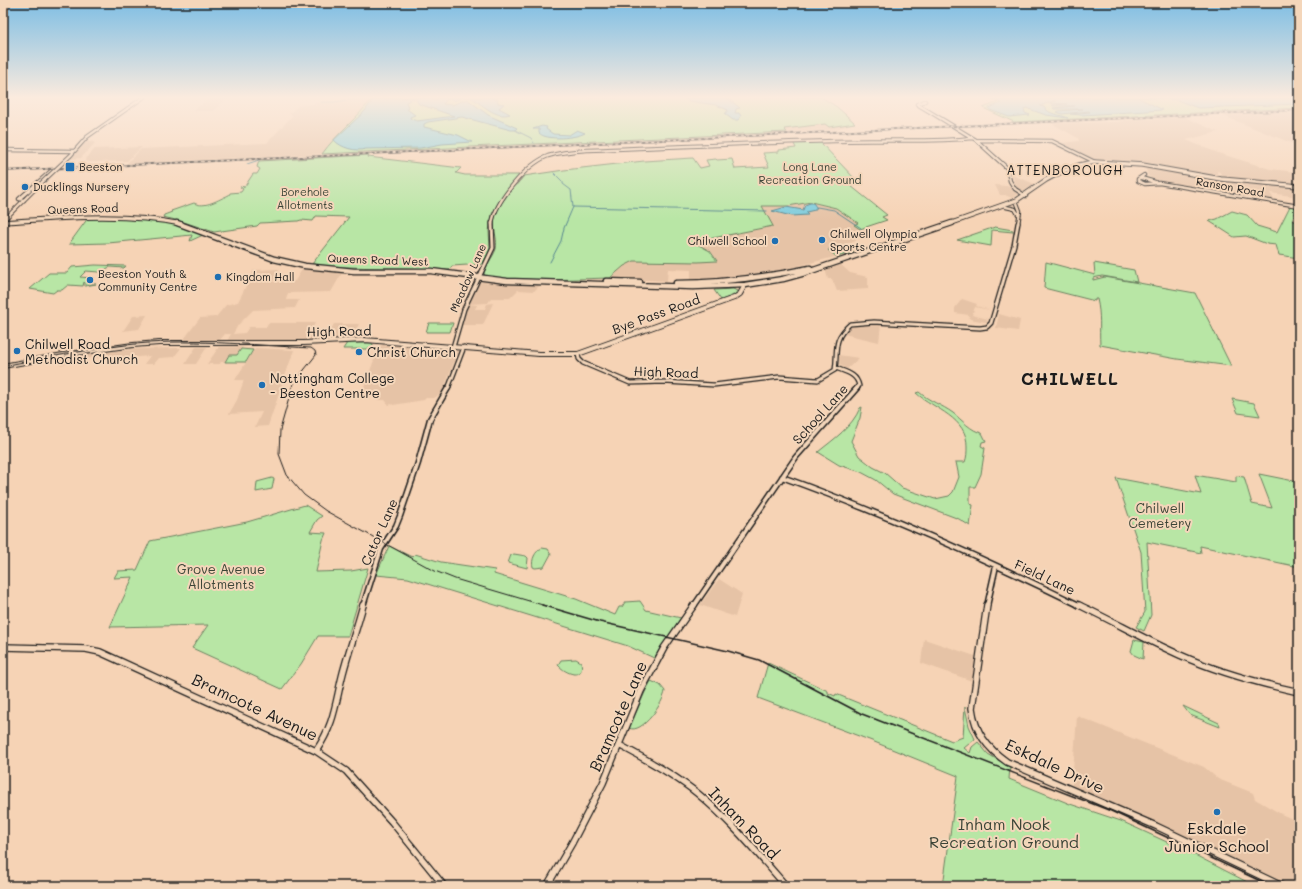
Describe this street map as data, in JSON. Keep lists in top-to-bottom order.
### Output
{
  "streets": {
    "main road": [
      "Queens Road",
      "Queens Road West",
      "Bye Pass Road",
      "High Road"
    ],
    "street": [
      "Ranson Road",
      "Meadow Lane",
      "School Lane",
      "Cator Lane",
      "Field Lane",
      "Bramcote Avenue",
      "Bramcote Lane",
      "Eskdale Drive",
      "Inham Road"
    ]
  },
  "crossings": [
    ["Queens Road", "Queens Road West"],
    ["Queens Road West", "Meadow Lane"],
    ["Meadow Lane", "High Road"],
    ["Bye Pass Road", "High Road"],
    ["High Road", "School Lane"],
    ["High Road", "Cator Lane"],
    ["School Lane", "Field Lane"],
    ["School Lane", "Bramcote Lane"],
    ["Cator Lane", "Bramcote Avenue"],
    ["Field Lane", "Eskdale Drive"],
    ["Bramcote Lane", "Inham Road"]
  ],
  "districts": ["ATTENBOROUGH", "CHILWELL"],
  "parks": [
    "Long Lane Recreation Ground",
    "Borehole Allotments",
    "Chilwell Cemetery",
    "Grove Avenue Allotments",
    "Inham Nook Recreation Ground"
  ],
  "places": {
    "transit": ["Beeston"],
    "other": [
      "Ducklings Nursery",
      "Chilwell Olympia Sports Centre",
      "Chilwell School",
      "Kingdom Hall",
      "Beeston Youth & Community Centre",
      "Chilwell Road Methodist Church",
      "Christ Church",
      "Nottingham College - Beeston Centre",
      "Eskdale Junior School"
    ]
  }
}
